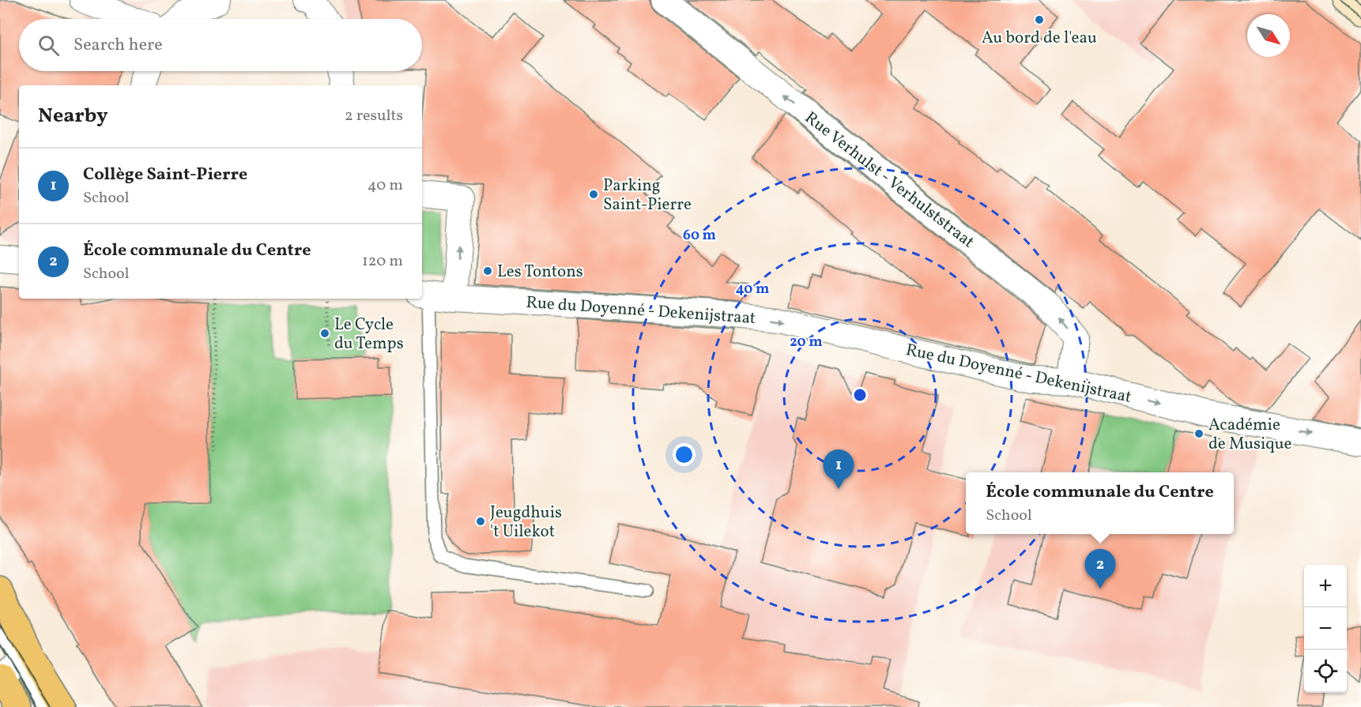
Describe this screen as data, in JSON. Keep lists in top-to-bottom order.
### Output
{
  "streets": {
    "street": ["Rue Verhulst - Verhulststraat", "Rue du Doyenné - Dekenijstraat"]
  },
  "crossings": [
    ["Rue Verhulst - Verhulststraat", "Rue du Doyenné - Dekenijstraat"]
  ],
  "one_way": ["Rue Verhulst - Verhulststraat", "Rue du Doyenné - Dekenijstraat"],
  "places": [
    "Au bord de l'eau",
    "Parking Saint-Pierre",
    "Les Tontons",
    "Le Cycle du Temps",
    "Académie de Musique",
    "Jeugdhuis 't Uilekot"
  ],
  "north": "bottom right",
  "page": {
    "search": "Search here",
    "heading": ["Nearby", "2 results"],
    "list": [
      {
        "mark": "1",
        "name": "Collège Saint-Pierre",
        "note": "School",
        "value": "40 m"
      },
      {
        "mark": "2",
        "name": "École communale du Centre",
        "note": "School",
        "value": "120 m"
      }
    ],
    "pins": ["1", "2"],
    "popup": ["École communale du Centre", "School"],
    "map_buttons": ["+", "−"]
  },
  "rings": ["60 m", "40 m", "20 m"]
}
